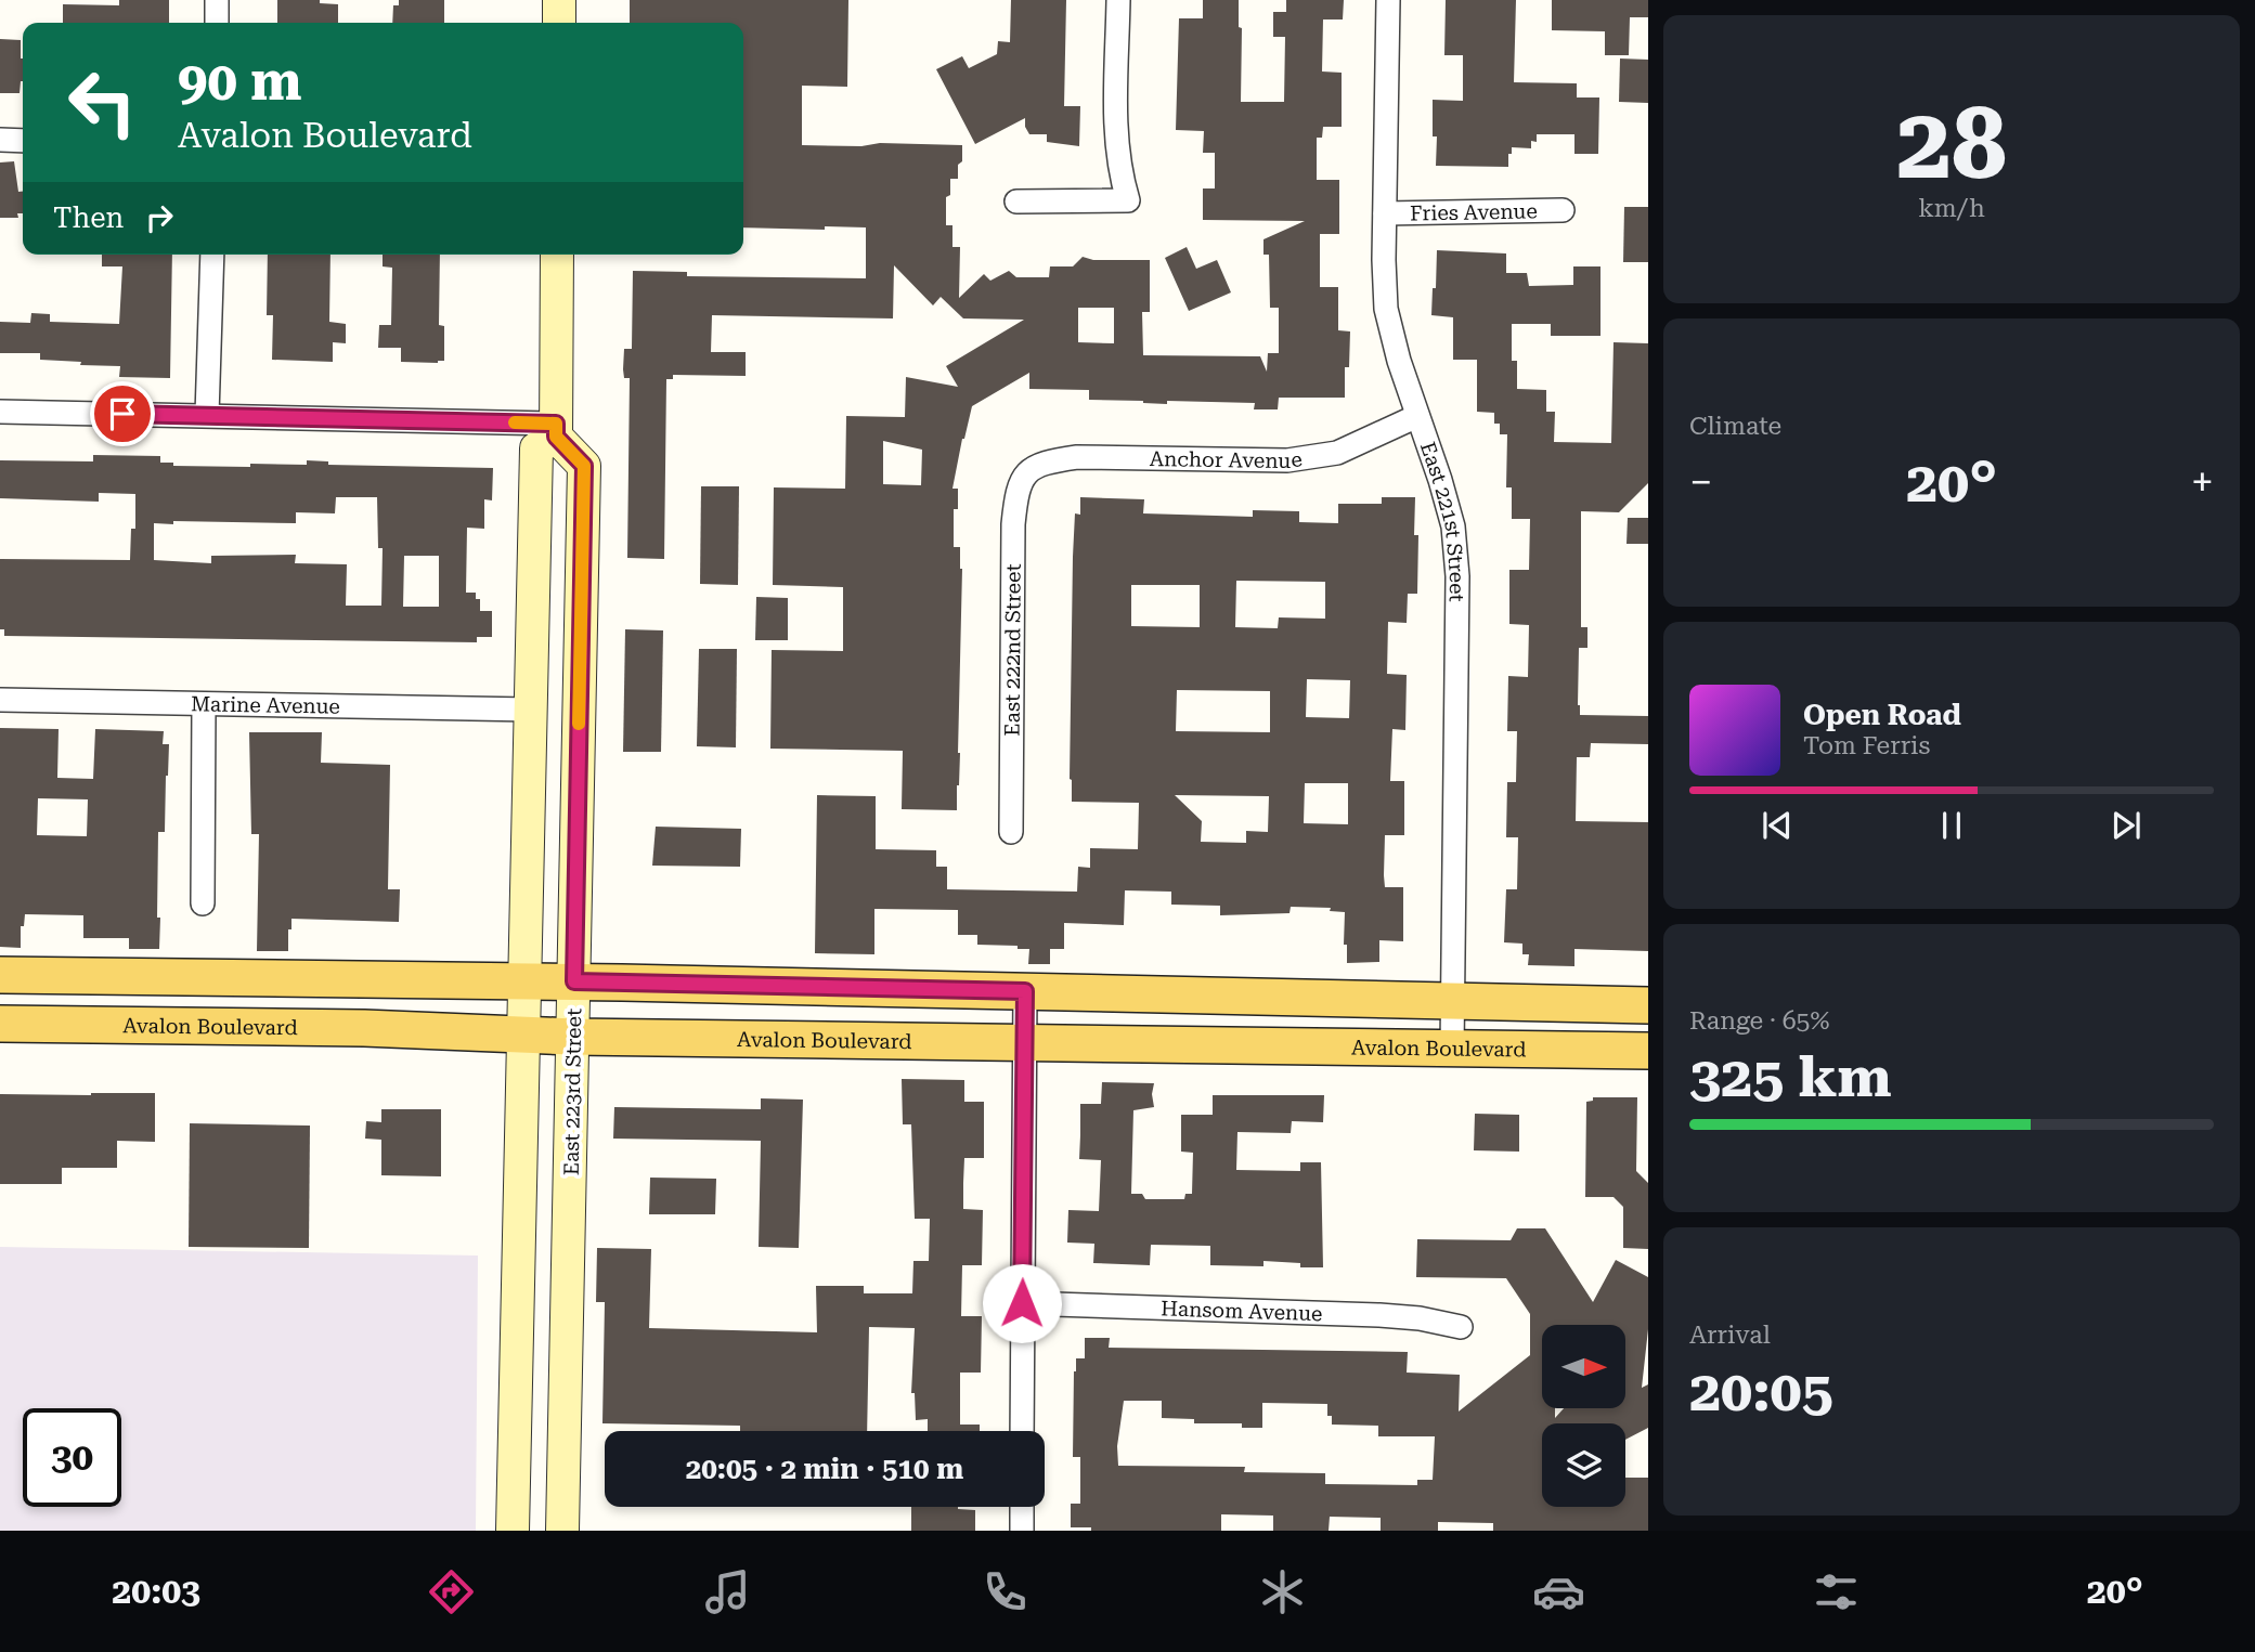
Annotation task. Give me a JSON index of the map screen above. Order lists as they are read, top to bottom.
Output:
{
  "streets": {
    "main road": ["Avalon Boulevard", "East 223rd Street"],
    "street": [
      "Fries Avenue",
      "Anchor Avenue",
      "East 221st Street",
      "East 222nd Street",
      "Marine Avenue",
      "Hansom Avenue"
    ]
  },
  "crossings": [
    ["Fries Avenue", "East 221st Street"],
    ["Anchor Avenue", "East 221st Street"],
    ["Anchor Avenue", "East 222nd Street"],
    ["East 221st Street", "Avalon Boulevard"],
    ["Avalon Boulevard", "East 223rd Street"]
  ],
  "north": "right",
  "page": {
    "tile": [
      ["28", "km/h"],
      "Climate",
      ["Range · 65%", "325 km"],
      ["Arrival", "20:05"]
    ],
    "turn": ["90 m", "Avalon Boulevard"],
    "then": "Then",
    "heat": ["−", "20°", "+"],
    "song": ["Open Road", "Tom Ferris"],
    "limit": "30",
    "trip": "20:05 · 2 min · 510 m",
    "tabs": ["20:03", "20°"]
  }
}
